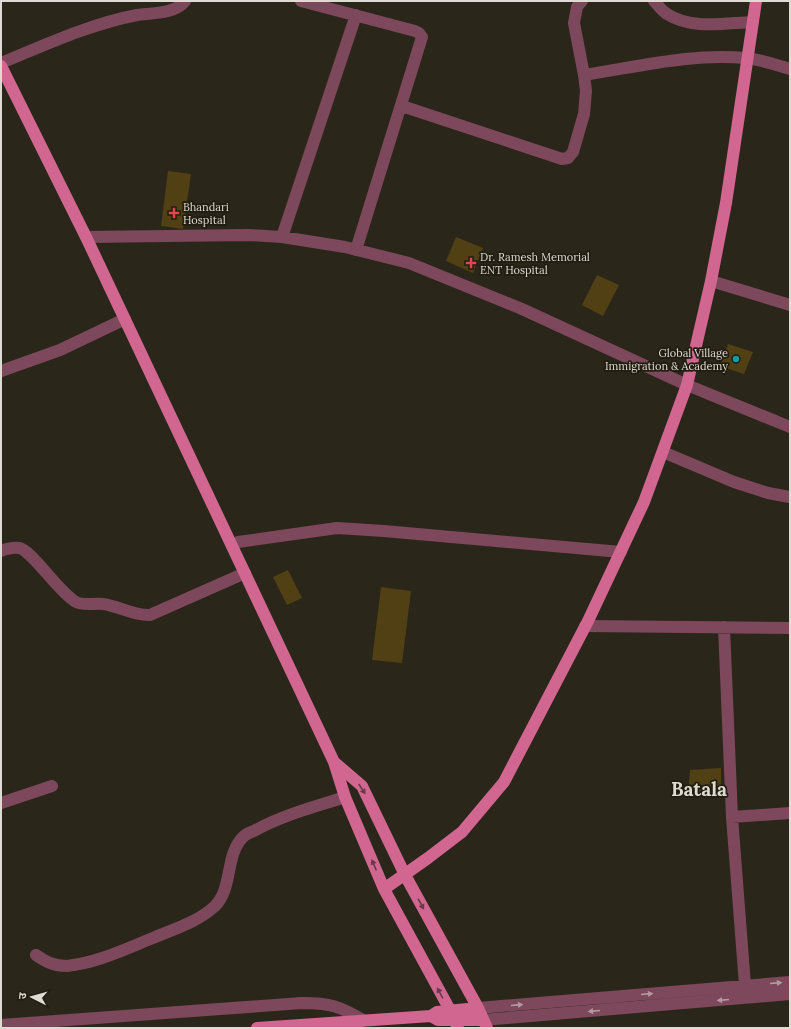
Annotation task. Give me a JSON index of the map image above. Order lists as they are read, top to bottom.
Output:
{
  "districts": ["Batala"],
  "places": {
    "health": ["Bhandari Hospital", "Dr. Ramesh Memorial ENT Hospital"],
    "other": ["Global Village Immigration & Academy"]
  },
  "north": "left"
}
